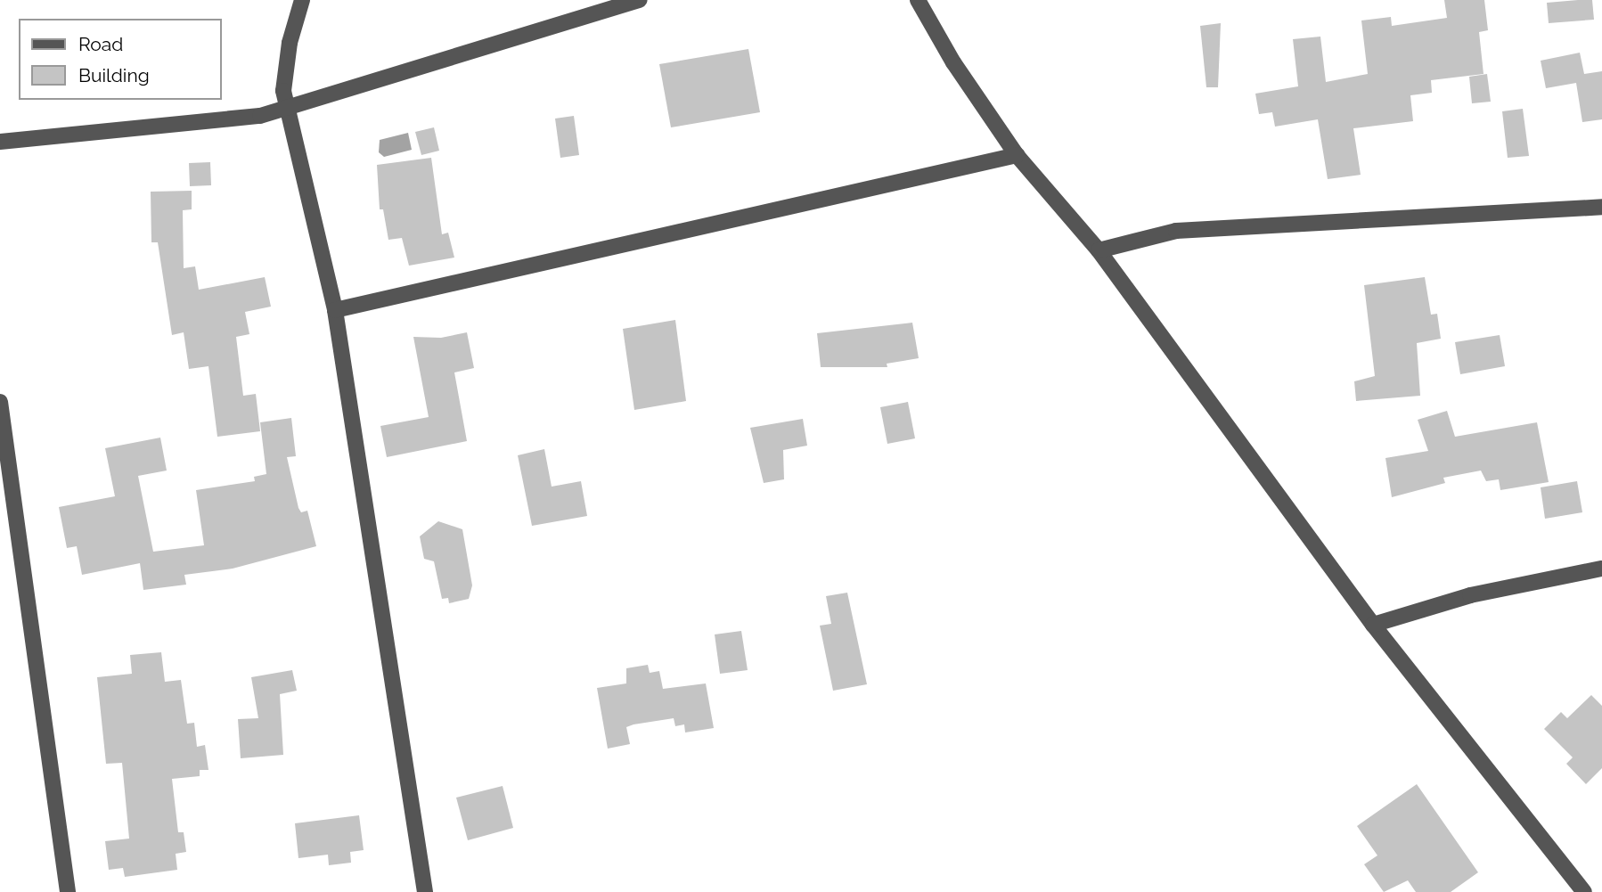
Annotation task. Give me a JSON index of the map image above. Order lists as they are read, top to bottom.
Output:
{
  "legend": ["Road", "Building"]
}
